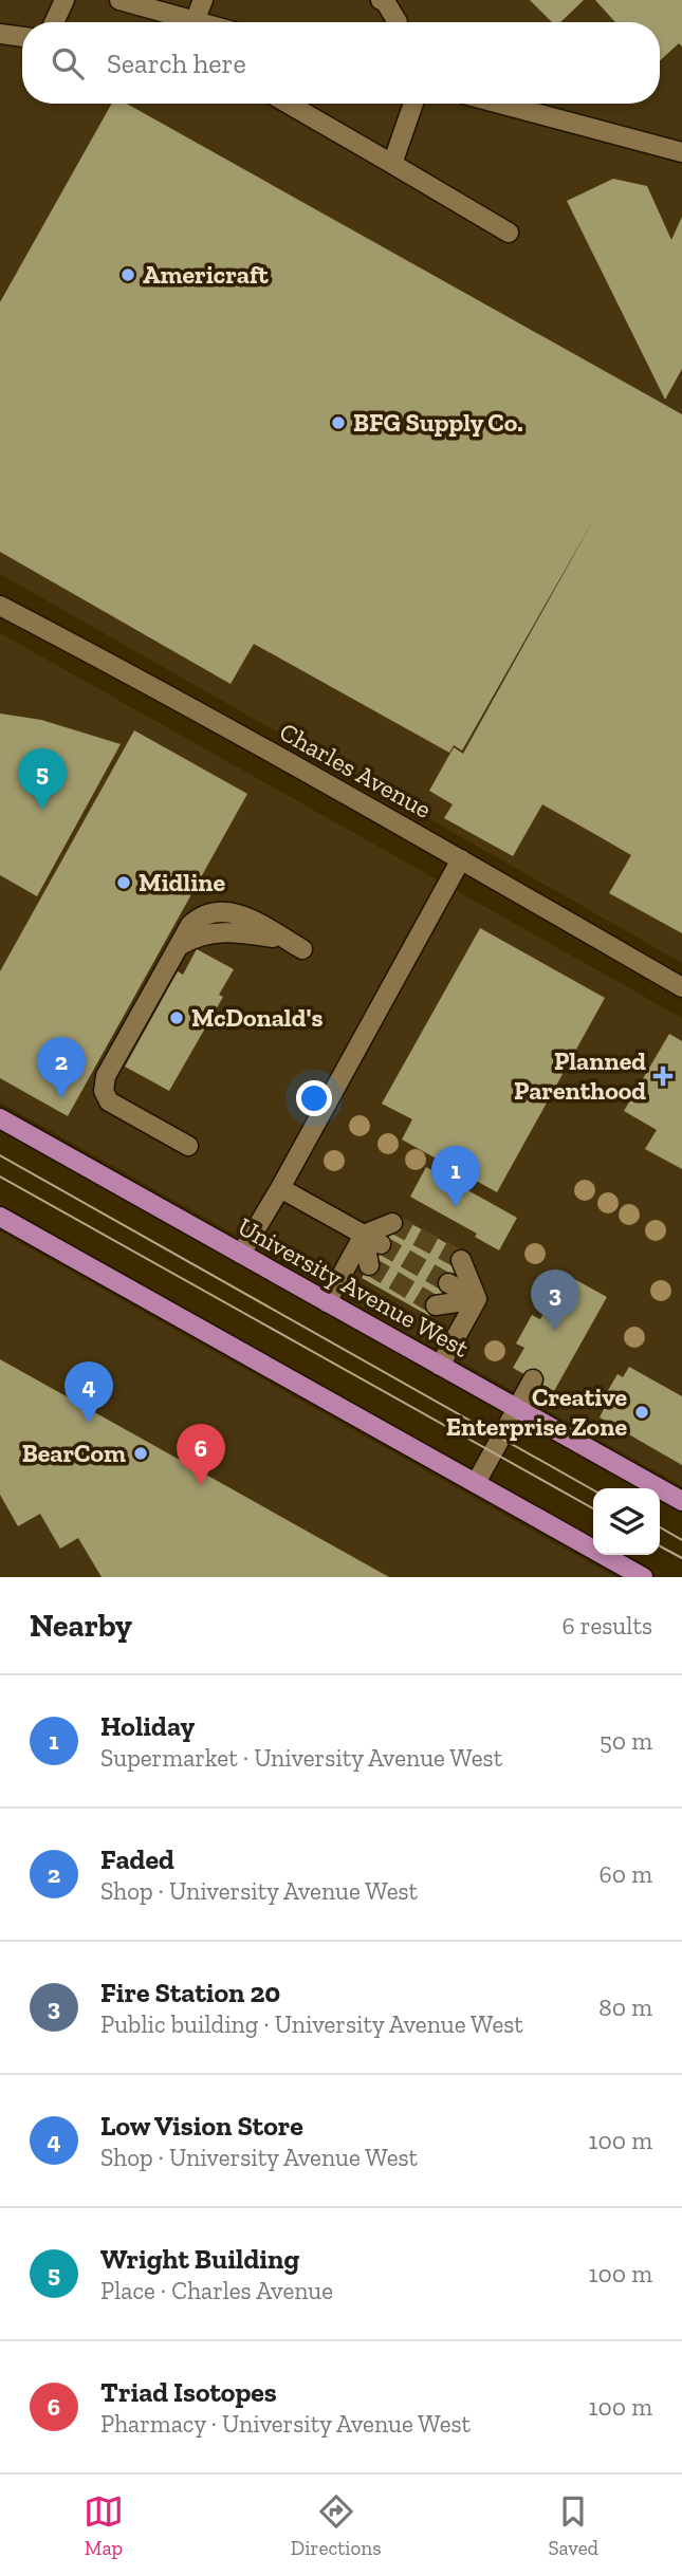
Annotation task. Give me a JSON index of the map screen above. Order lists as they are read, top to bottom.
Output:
{
  "streets": {
    "main road": ["University Avenue West"],
    "street": ["Charles Avenue"]
  },
  "places": {
    "other": [
      "Americraft",
      "BFG Supply Co.",
      "Midline",
      "McDonald's",
      "Creative Enterprise Zone",
      "BearCom"
    ],
    "health": ["Planned Parenthood"]
  },
  "page": {
    "search": "Search here",
    "pins": [
      "5",
      "2",
      "1",
      "3",
      "4",
      "6"
    ],
    "heading": ["Nearby", "6 results"],
    "list": [
      {
        "mark": "1",
        "name": "Holiday",
        "note": "Supermarket · University Avenue West",
        "value": "50 m"
      },
      {
        "mark": "2",
        "name": "Faded",
        "note": "Shop · University Avenue West",
        "value": "60 m"
      },
      {
        "mark": "3",
        "name": "Fire Station 20",
        "note": "Public building · University Avenue West",
        "value": "80 m"
      },
      {
        "mark": "4",
        "name": "Low Vision Store",
        "note": "Shop · University Avenue West",
        "value": "100 m"
      },
      {
        "mark": "5",
        "name": "Wright Building",
        "note": "Place · Charles Avenue",
        "value": "100 m"
      },
      {
        "mark": "6",
        "name": "Triad Isotopes",
        "note": "Pharmacy · University Avenue West",
        "value": "100 m"
      }
    ],
    "nav": ["Map", "Directions", "Saved"]
  }
}
